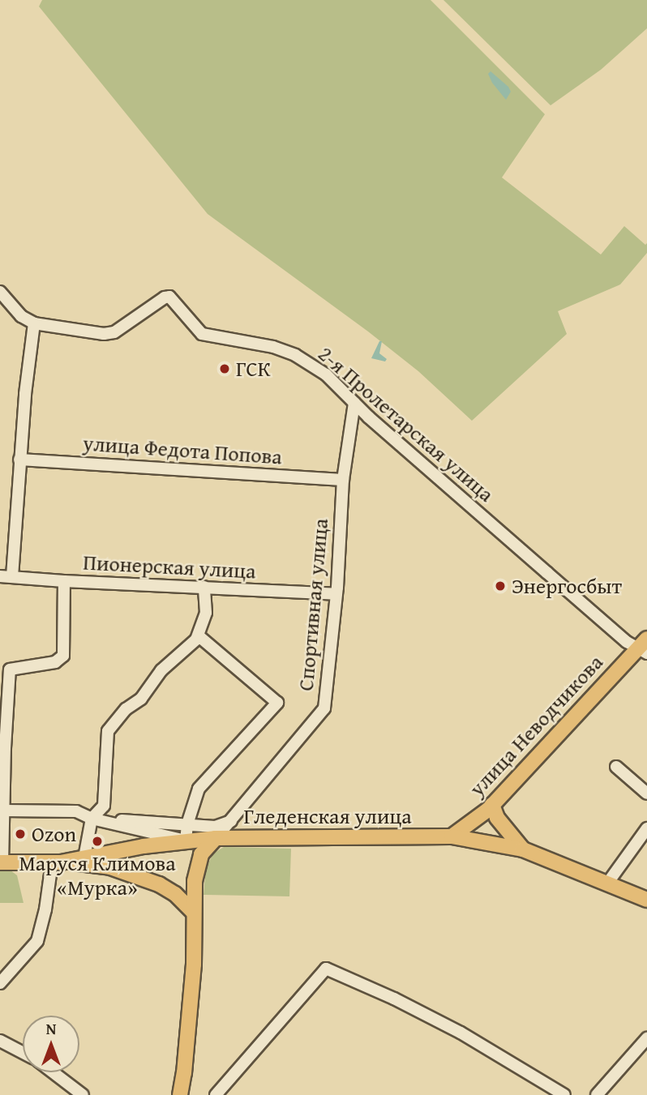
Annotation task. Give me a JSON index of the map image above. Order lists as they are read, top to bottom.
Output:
{
  "streets": {
    "main road": ["улица Неводчикова", "Гледенская улица"],
    "street": [
      "2-я Пролетарская улица",
      "улица Федота Попова",
      "Пионерская улица",
      "Спортивная улица"
    ]
  },
  "crossings": [
    ["2-я Пролетарская улица", "Спортивная улица"],
    ["2-я Пролетарская улица", "улица Неводчикова"],
    ["улица Федота Попова", "Спортивная улица"],
    ["Пионерская улица", "Спортивная улица"],
    ["Спортивная улица", "Гледенская улица"],
    ["улица Неводчикова", "Гледенская улица"]
  ],
  "places": [
    "ГСК",
    "Энергосбыт",
    "Ozon",
    "Маруся Климова «Мурка»"
  ],
  "north": "top"
}
